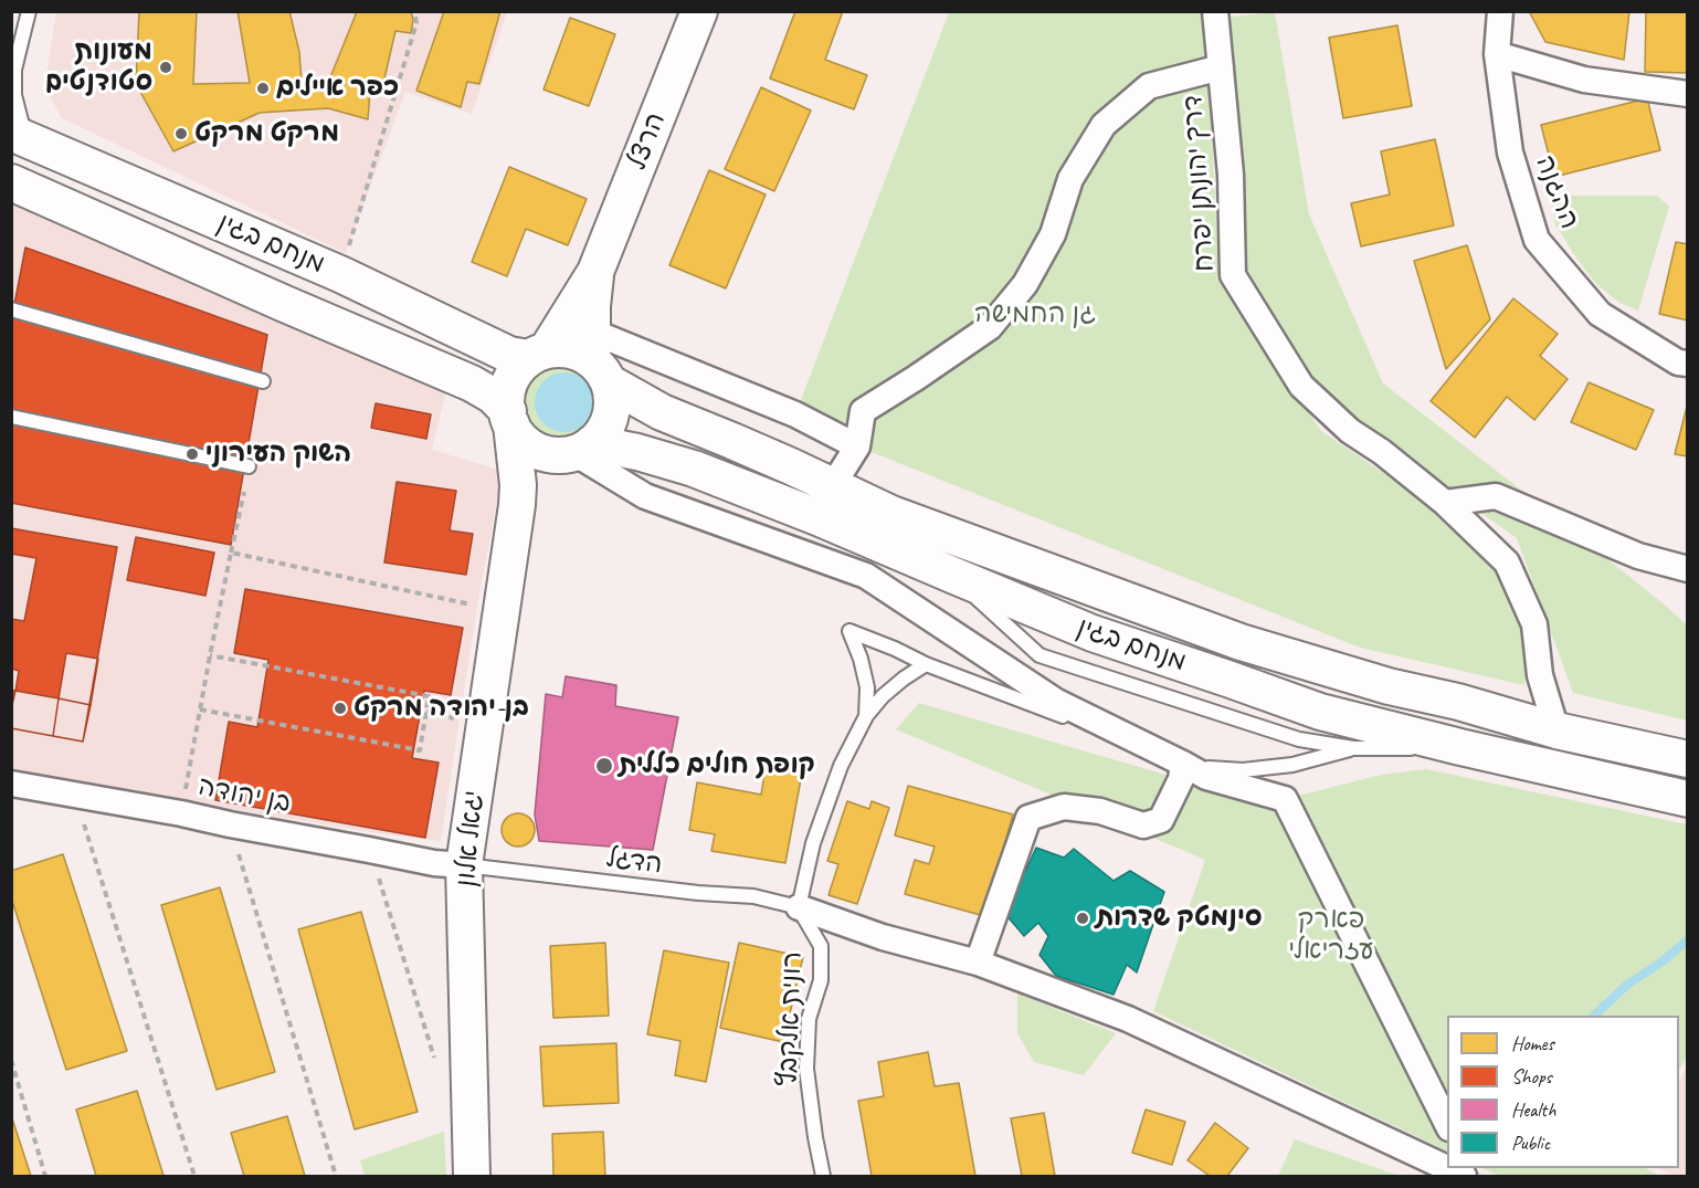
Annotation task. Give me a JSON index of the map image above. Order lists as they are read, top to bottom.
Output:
{
  "streets": {
    "main road": ["הרצל", "מנחם בגין", "יגאל אלון"],
    "street": ["דרך יהונתן יפרח", "ההגנה", "בן יהודה"],
    "lane": ["הדגל", "רונית אלקבץ"]
  },
  "crossings": [
    ["הרצל", "מנחם בגין"],
    ["הרצל", "יגאל אלון"],
    ["דרך יהונתן יפרח", "מנחם בגין"],
    ["מנחם בגין", "יגאל אלון"],
    ["בן יהודה", "יגאל אלון"],
    ["בן יהודה", "הדגל"],
    ["יגאל אלון", "הדגל"],
    ["הדגל", "רונית אלקבץ"]
  ],
  "parks": ["גן החמישה", "פארק עזריאלי"],
  "places": [
    "מעונות סטודנטים",
    "כפר איילים",
    "מרקט מרקט",
    "השוק העירוני",
    "בן-יהודה מרקט",
    "קופת חולים כללית",
    "סינמטק שדרות"
  ],
  "legend": [
    "Homes",
    "Shops",
    "Health",
    "Public"
  ]
}
